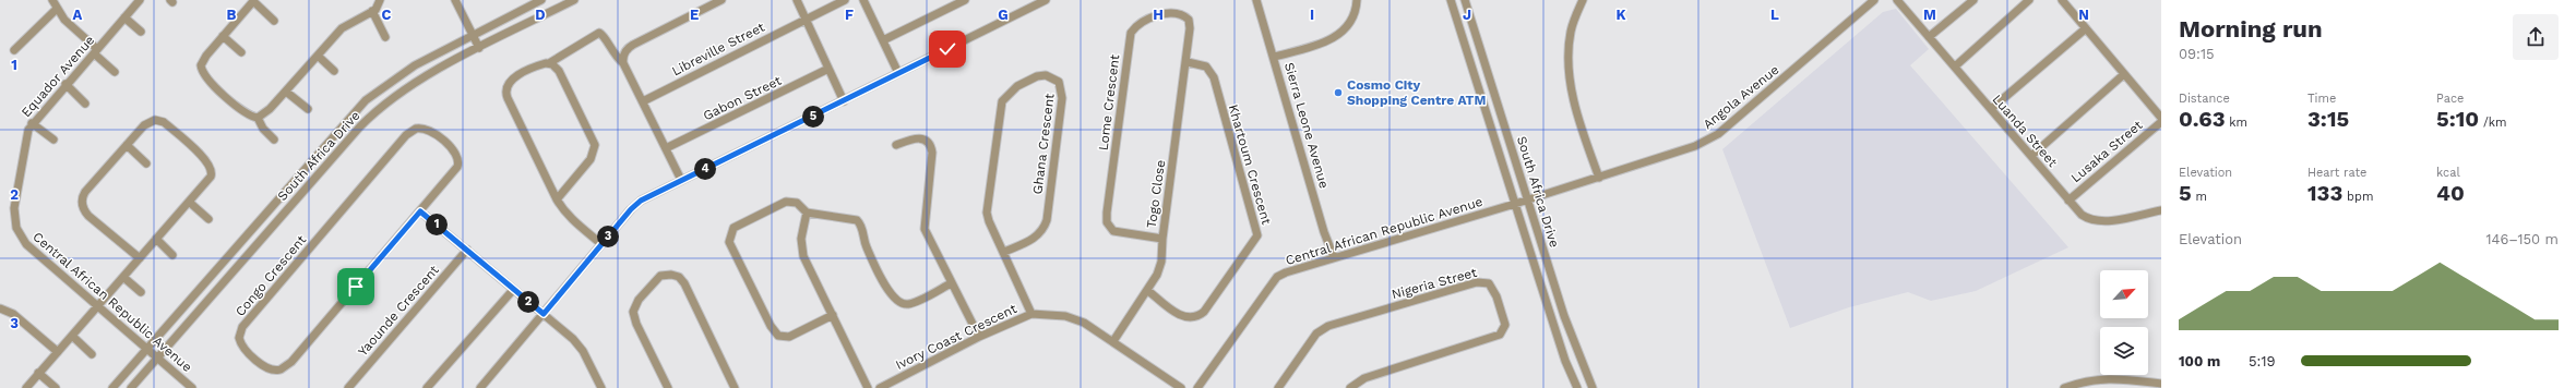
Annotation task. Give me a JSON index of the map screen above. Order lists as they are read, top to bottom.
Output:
{
  "streets": {
    "street": [
      "Libreville Street",
      "Equador Avenue",
      "Angola Avenue",
      "Gabon Street",
      "Lome Crescent",
      "Sierra Leone Avenue",
      "Luanda Street",
      "Ghana Crescent",
      "Lusaka Street",
      "South Africa Drive",
      "Khartoum Crescent",
      "Togo Close",
      "Central African Republic Avenue",
      "Congo Crescent",
      "Nigeria Street",
      "Yaounde Crescent",
      "Ivory Coast Crescent"
    ]
  },
  "crossings": [
    ["Equador Avenue", "Central African Republic Avenue"],
    ["Angola Avenue", "South Africa Drive"],
    ["Angola Avenue", "Central African Republic Avenue"],
    ["Lome Crescent", "Khartoum Crescent"],
    ["Lome Crescent", "Togo Close"],
    ["Sierra Leone Avenue", "Central African Republic Avenue"],
    ["Luanda Street", "Lusaka Street"],
    ["Ghana Crescent", "Ivory Coast Crescent"],
    ["South Africa Drive", "Central African Republic Avenue"],
    ["Khartoum Crescent", "Togo Close"],
    ["Togo Close", "Ivory Coast Crescent"]
  ],
  "places": ["Cosmo City Shopping Centre ATM"],
  "north": "top right",
  "page": {
    "heading": ["Morning run", "09:15"],
    "stats": [
      ["Distance", "0.63 km"],
      ["Time", "3:15"],
      ["Pace", "5:10 /km"],
      ["Elevation", "5 m"],
      ["Heart rate", "133 bpm"],
      ["kcal", "40"]
    ],
    "pins": [
      "5",
      "4",
      "1",
      "3",
      "2"
    ],
    "chart": ["Elevation", "146–150 m"],
    "list": [
      {
        "name": "100 m",
        "note": "5:19"
      }
    ]
  },
  "grid": {
    "columns": [
      "A",
      "B",
      "C",
      "D",
      "E",
      "F",
      "G",
      "H",
      "I",
      "J",
      "K",
      "L",
      "M",
      "N"
    ],
    "rows": ["1", "2", "3"]
  }
}
